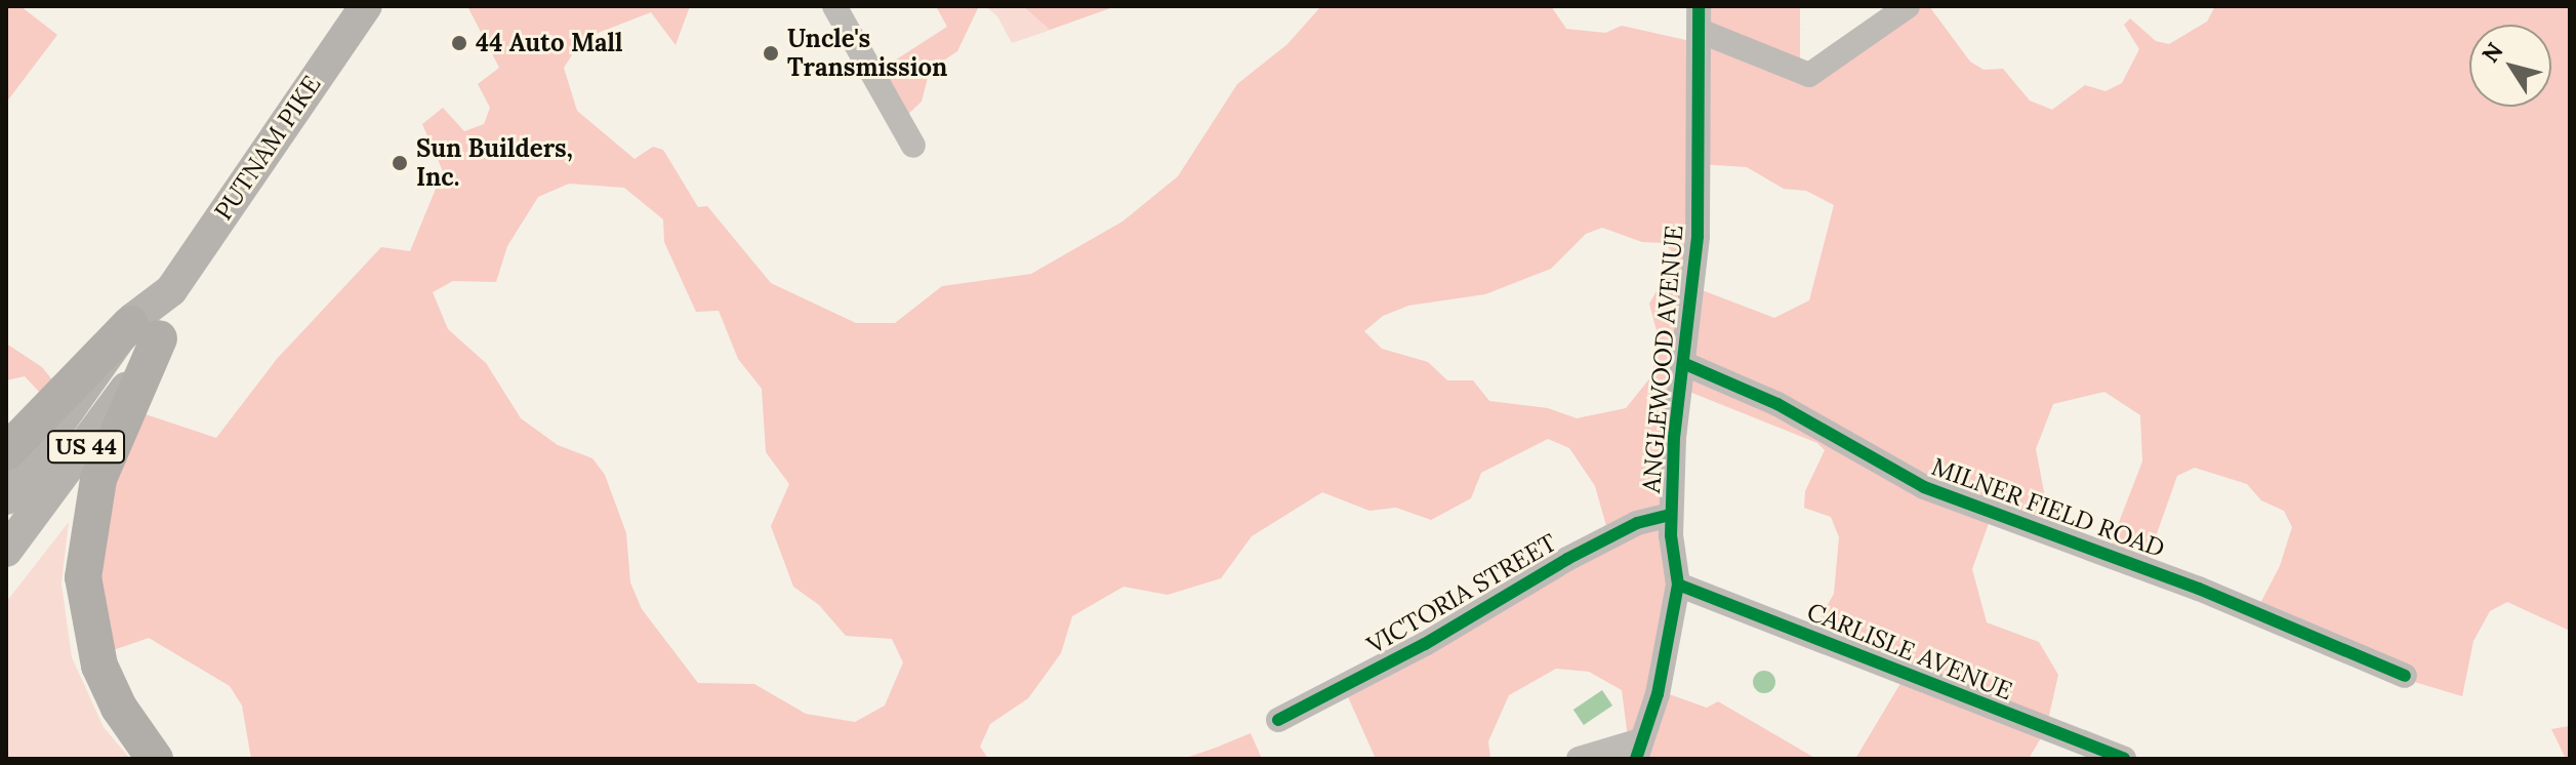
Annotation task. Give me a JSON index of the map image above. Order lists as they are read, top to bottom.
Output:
{
  "streets": {
    "main road": ["PUTNAM PIKE", "US 44"],
    "street": [
      "ANGLEWOOD AVENUE",
      "MILNER FIELD ROAD",
      "VICTORIA STREET",
      "CARLISLE AVENUE"
    ]
  },
  "crossings": [
    ["ANGLEWOOD AVENUE", "MILNER FIELD ROAD"],
    ["ANGLEWOOD AVENUE", "VICTORIA STREET"],
    ["ANGLEWOOD AVENUE", "CARLISLE AVENUE"]
  ],
  "places": ["44 Auto Mall", "Uncle's Transmission", "Sun Builders, Inc."],
  "north": "top left"
}
